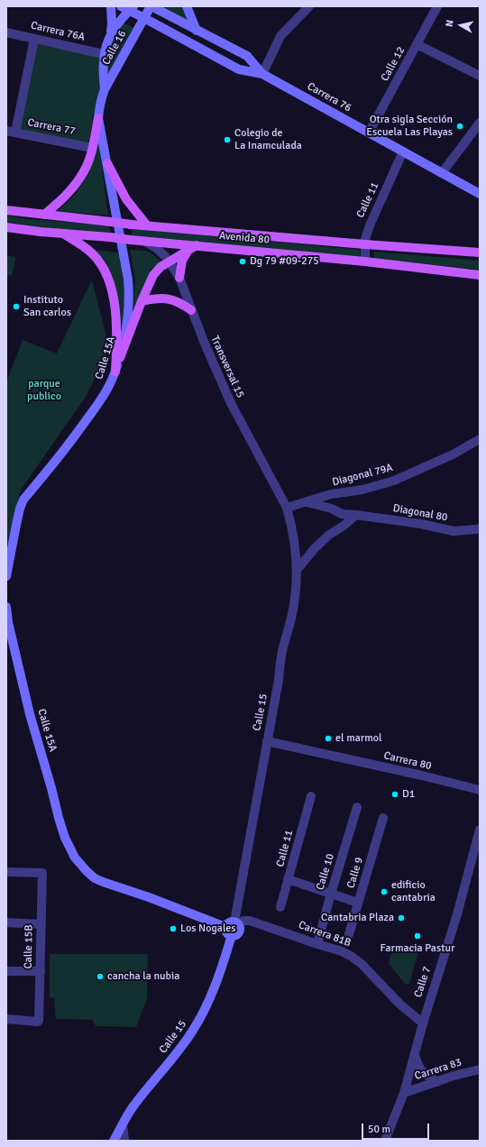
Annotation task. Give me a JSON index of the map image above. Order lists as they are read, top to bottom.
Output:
{
  "streets": {
    "main road": ["Avenida 80"],
    "street": [
      "Carrera 76A",
      "Calle 16",
      "Calle 12",
      "Carrera 76",
      "Carrera 77",
      "Calle 11",
      "Calle 15A",
      "Transversal 15",
      "Diagonal 79A",
      "Diagonal 80",
      "Calle 15",
      "Carrera 80",
      "Calle 10",
      "Calle 9",
      "Carrera 81B",
      "Calle 15B",
      "Calle 7",
      "Carrera 83"
    ]
  },
  "crossings": [
    ["Carrera 76A", "Calle 16"],
    ["Calle 16", "Carrera 76"],
    ["Calle 16", "Calle 15A"],
    ["Calle 12", "Carrera 76"],
    ["Carrera 76", "Calle 11"],
    ["Calle 11", "Avenida 80"],
    ["Avenida 80", "Transversal 15"],
    ["Calle 15A", "Calle 15"],
    ["Calle 15A", "Carrera 81B"],
    ["Transversal 15", "Diagonal 79A"],
    ["Transversal 15", "Calle 15"],
    ["Diagonal 79A", "Diagonal 80"],
    ["Diagonal 79A", "Calle 15"],
    ["Calle 15", "Carrera 80"],
    ["Calle 15", "Carrera 81B"],
    ["Calle 10", "Carrera 81B"],
    ["Carrera 81B", "Calle 7"],
    ["Calle 7", "Carrera 83"]
  ],
  "parks": ["parque publico"],
  "places": [
    "Otra sigla Sección Escuela Las Playas",
    "Colegio de La Inamculada",
    "Dg 79 #09-275",
    "Instituto San carlos",
    "el marmol",
    "D1",
    "edificio cantabria",
    "Cantabria Plaza",
    "Los Nogales",
    "Farmacia Pastur",
    "cancha la nubia"
  ],
  "scale_bar": "50 m",
  "north": "left"
}
